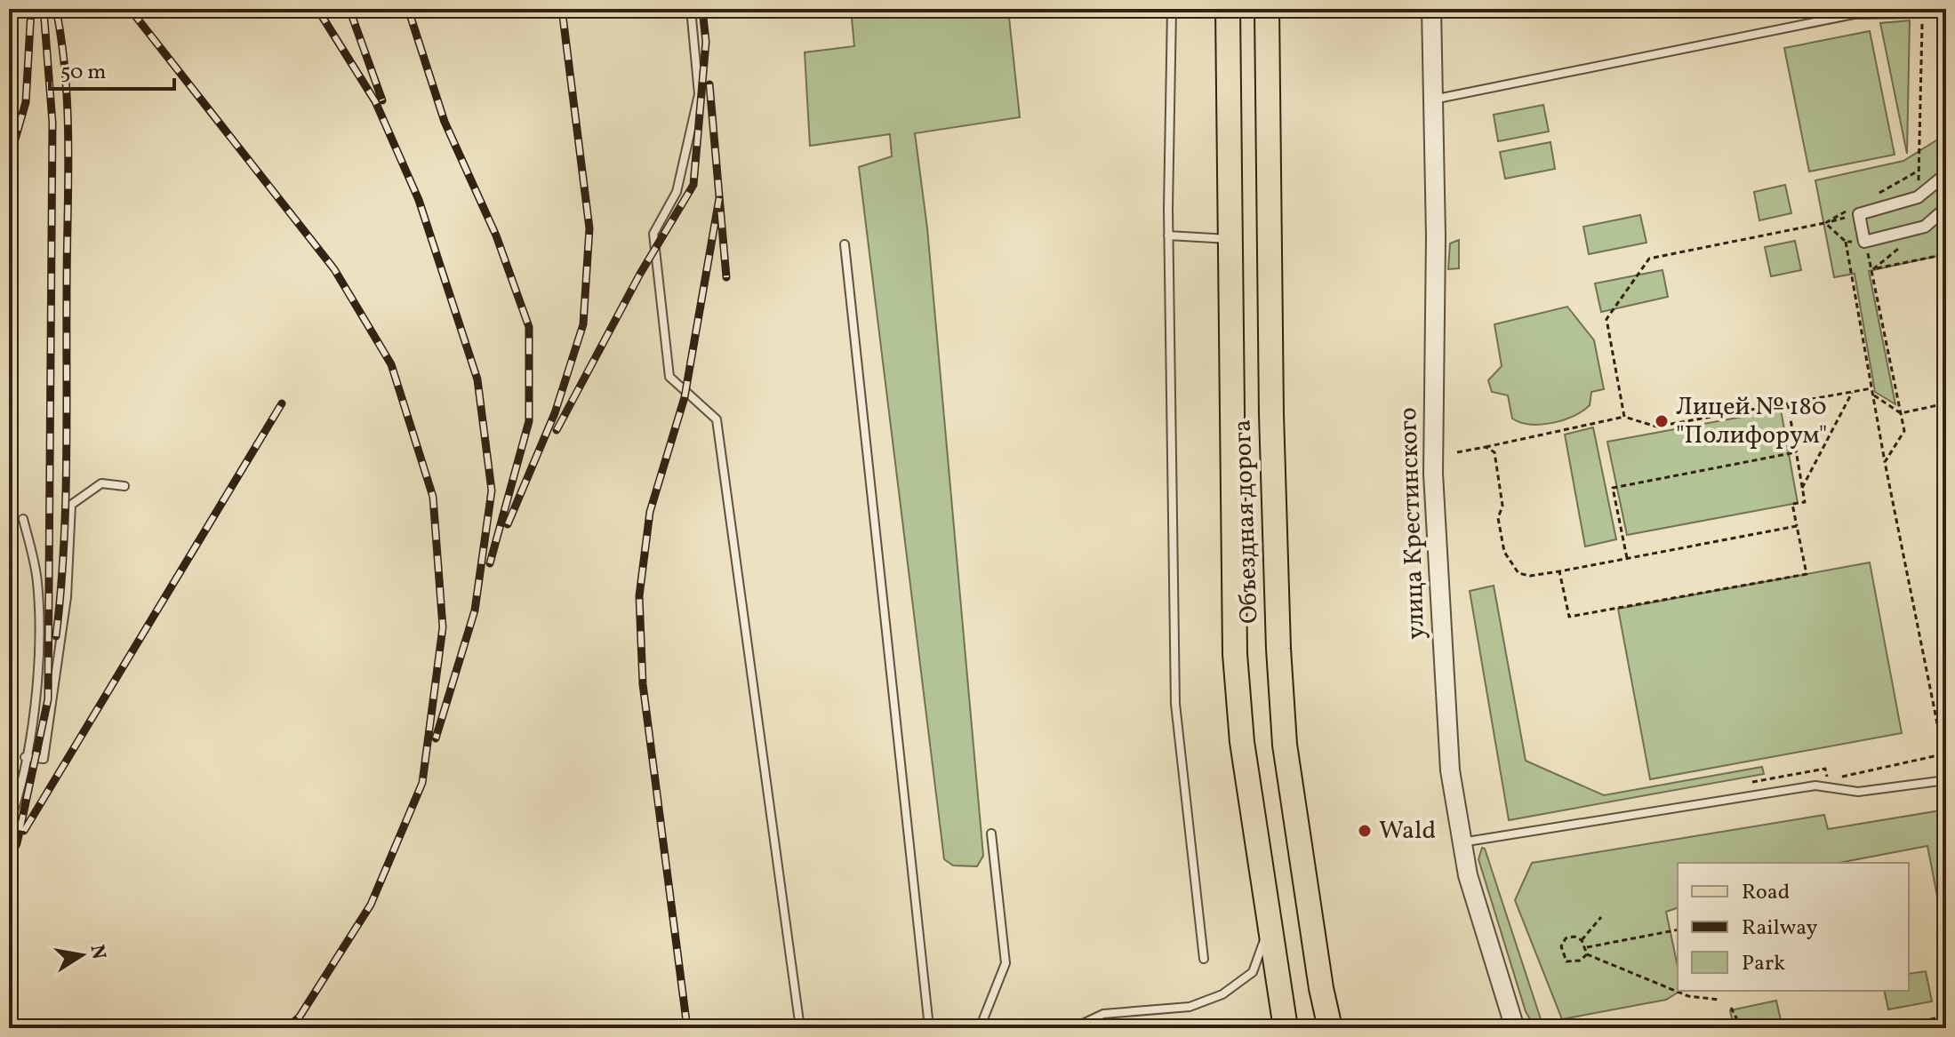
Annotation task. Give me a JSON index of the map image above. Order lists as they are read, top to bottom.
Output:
{
  "streets": {
    "main road": ["Объездная дорога"],
    "street": ["улица Крестинского"]
  },
  "places": ["Лицей № 180 \"Полифорум\"", "Wald"],
  "legend": ["Road", "Railway", "Park"],
  "scale_bar": "50 m",
  "north": "right"
}
